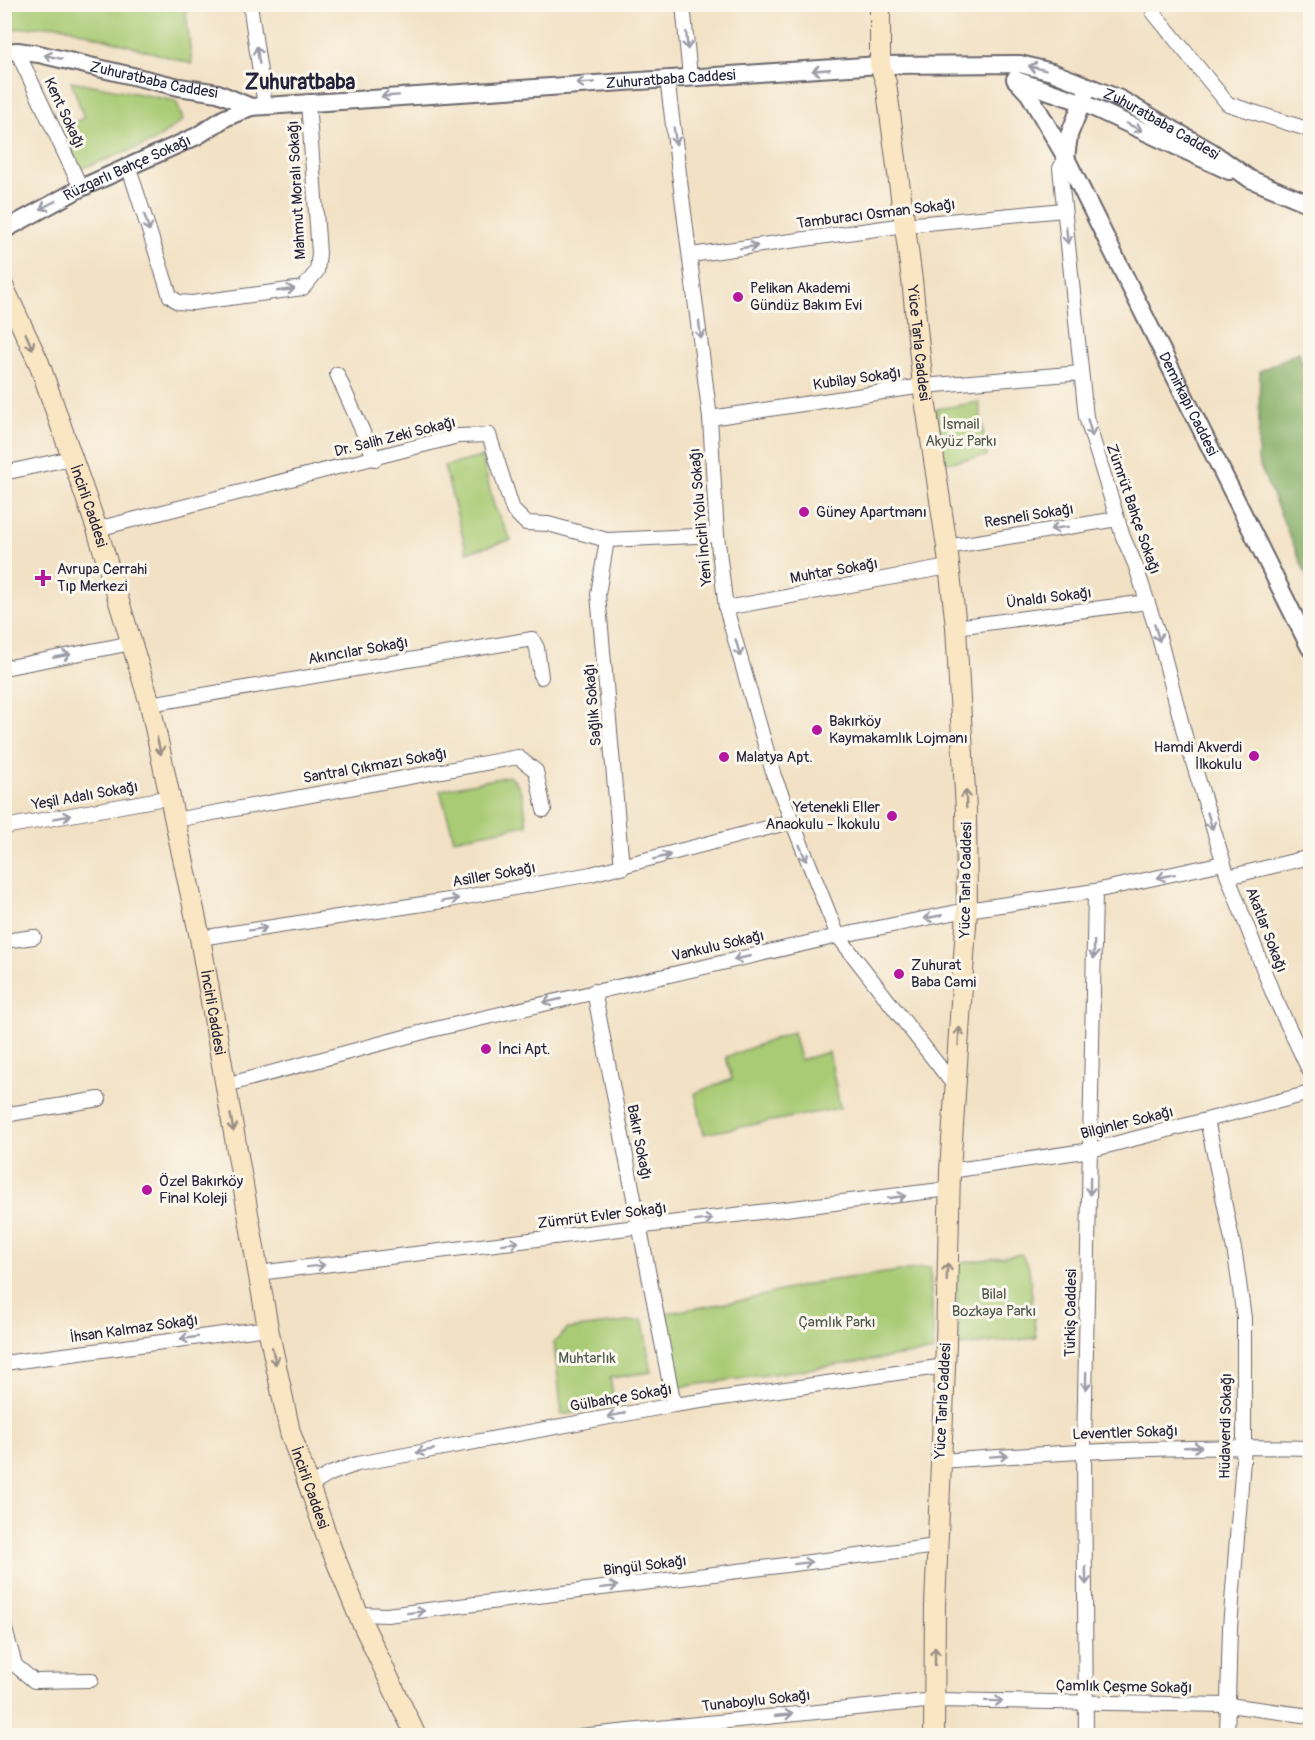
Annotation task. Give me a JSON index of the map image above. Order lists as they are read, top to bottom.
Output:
{
  "streets": {
    "main road": ["Yüce Tarla Caddesi", "İncirli Caddesi"],
    "street": [
      "Zuhuratbaba Caddesi",
      "Kent Sokağı",
      "Rüzgarlı Bahçe Sokağı",
      "Mahmut Moralı Sokağı",
      "Tamburacı Osman Sokağı",
      "Kubilay Sokağı",
      "Demirkapı Caddesi",
      "Dr. Salih Zeki Sokağı",
      "Zümrüt Bahçe Sokağı",
      "Resneli Sokağı",
      "Yeni İncirli Yolu Sokağı",
      "Muhtar Sokağı",
      "Ünaldı Sokağı",
      "Akıncılar Sokağı",
      "Sağlık Sokağı",
      "Santral Çıkmazı Sokağı",
      "Yeşil Adalı Sokağı",
      "Asiller Sokağı",
      "Akatlar Sokağı",
      "Vankulu Sokağı",
      "Bilginler Sokağı",
      "Bakır Sokağı",
      "Zümrüt Evler Sokağı",
      "Türkiş Caddesi",
      "İhsan Kalmaz Sokağı",
      "Gülbahçe Sokağı",
      "Hüdaverdi Sokağı",
      "Leventler Sokağı",
      "Bingül Sokağı",
      "Çamlık Çeşme Sokağı",
      "Tunaboylu Sokağı"
    ]
  },
  "crossings": [
    ["Zuhuratbaba Caddesi", "Kent Sokağı"],
    ["Zuhuratbaba Caddesi", "Rüzgarlı Bahçe Sokağı"],
    ["Zuhuratbaba Caddesi", "Mahmut Moralı Sokağı"],
    ["Zuhuratbaba Caddesi", "Yüce Tarla Caddesi"],
    ["Zuhuratbaba Caddesi", "Yeni İncirli Yolu Sokağı"],
    ["Kent Sokağı", "Rüzgarlı Bahçe Sokağı"],
    ["Rüzgarlı Bahçe Sokağı", "Mahmut Moralı Sokağı"],
    ["Tamburacı Osman Sokağı", "Yüce Tarla Caddesi"],
    ["Tamburacı Osman Sokağı", "Zümrüt Bahçe Sokağı"],
    ["Tamburacı Osman Sokağı", "Yeni İncirli Yolu Sokağı"],
    ["Yüce Tarla Caddesi", "Kubilay Sokağı"],
    ["Yüce Tarla Caddesi", "Resneli Sokağı"],
    ["Yüce Tarla Caddesi", "Yeni İncirli Yolu Sokağı"],
    ["Yüce Tarla Caddesi", "Muhtar Sokağı"],
    ["Yüce Tarla Caddesi", "Ünaldı Sokağı"],
    ["Yüce Tarla Caddesi", "Vankulu Sokağı"],
    ["Yüce Tarla Caddesi", "Bilginler Sokağı"],
    ["Yüce Tarla Caddesi", "Zümrüt Evler Sokağı"],
    ["Yüce Tarla Caddesi", "Gülbahçe Sokağı"],
    ["Yüce Tarla Caddesi", "Leventler Sokağı"],
    ["Yüce Tarla Caddesi", "Bingül Sokağı"],
    ["Yüce Tarla Caddesi", "Çamlık Çeşme Sokağı"],
    ["Yüce Tarla Caddesi", "Tunaboylu Sokağı"],
    ["Kubilay Sokağı", "Zümrüt Bahçe Sokağı"],
    ["Kubilay Sokağı", "Yeni İncirli Yolu Sokağı"],
    ["Demirkapı Caddesi", "Zümrüt Bahçe Sokağı"],
    ["Dr. Salih Zeki Sokağı", "İncirli Caddesi"],
    ["Dr. Salih Zeki Sokağı", "Yeni İncirli Yolu Sokağı"],
    ["Dr. Salih Zeki Sokağı", "Sağlık Sokağı"],
    ["İncirli Caddesi", "Akıncılar Sokağı"],
    ["İncirli Caddesi", "Santral Çıkmazı Sokağı"],
    ["İncirli Caddesi", "Yeşil Adalı Sokağı"],
    ["İncirli Caddesi", "Asiller Sokağı"],
    ["İncirli Caddesi", "Vankulu Sokağı"],
    ["İncirli Caddesi", "Zümrüt Evler Sokağı"],
    ["İncirli Caddesi", "İhsan Kalmaz Sokağı"],
    ["İncirli Caddesi", "Gülbahçe Sokağı"],
    ["İncirli Caddesi", "Bingül Sokağı"],
    ["Zümrüt Bahçe Sokağı", "Resneli Sokağı"],
    ["Zümrüt Bahçe Sokağı", "Ünaldı Sokağı"],
    ["Zümrüt Bahçe Sokağı", "Akatlar Sokağı"],
    ["Zümrüt Bahçe Sokağı", "Vankulu Sokağı"],
    ["Yeni İncirli Yolu Sokağı", "Muhtar Sokağı"],
    ["Yeni İncirli Yolu Sokağı", "Asiller Sokağı"],
    ["Yeni İncirli Yolu Sokağı", "Vankulu Sokağı"],
    ["Sağlık Sokağı", "Asiller Sokağı"],
    ["Akatlar Sokağı", "Vankulu Sokağı"],
    ["Vankulu Sokağı", "Bakır Sokağı"],
    ["Vankulu Sokağı", "Türkiş Caddesi"],
    ["Bilginler Sokağı", "Zümrüt Evler Sokağı"],
    ["Bilginler Sokağı", "Türkiş Caddesi"],
    ["Bilginler Sokağı", "Hüdaverdi Sokağı"],
    ["Bakır Sokağı", "Zümrüt Evler Sokağı"],
    ["Bakır Sokağı", "Gülbahçe Sokağı"],
    ["Türkiş Caddesi", "Leventler Sokağı"],
    ["Türkiş Caddesi", "Çamlık Çeşme Sokağı"],
    ["Hüdaverdi Sokağı", "Leventler Sokağı"],
    ["Hüdaverdi Sokağı", "Çamlık Çeşme Sokağı"],
    ["Çamlık Çeşme Sokağı", "Tunaboylu Sokağı"]
  ],
  "one_way": [
    "Zuhuratbaba Caddesi",
    "Tamburacı Osman Sokağı",
    "Yüce Tarla Caddesi",
    "İncirli Caddesi",
    "Zümrüt Bahçe Sokağı",
    "Resneli Sokağı",
    "Yeni İncirli Yolu Sokağı",
    "Yeşil Adalı Sokağı",
    "Asiller Sokağı",
    "Vankulu Sokağı",
    "Zümrüt Evler Sokağı",
    "Türkiş Caddesi",
    "İhsan Kalmaz Sokağı",
    "Gülbahçe Sokağı",
    "Leventler Sokağı",
    "Bingül Sokağı",
    "Çamlık Çeşme Sokağı",
    "Tunaboylu Sokağı"
  ],
  "districts": ["Zuhuratbaba"],
  "parks": [
    "İsmail Akyüz Parkı",
    "Bilal Bozkaya Parkı",
    "Çamlık Parkı",
    "Muhtarlık"
  ],
  "places": {
    "other": [
      "Pelikan Akademi Gündüz Bakım Evi",
      "Güney Apartmanı",
      "Bakırköy Kaymakamlık Lojmanı",
      "Hamdi Akverdi İlkokulu",
      "Malatya Apt.",
      "Yetenekli Eller Anaokulu - İkokulu",
      "Zuhurat Baba Cami",
      "İnci Apt.",
      "Özel Bakırköy Final Koleji"
    ],
    "health": ["Avrupa Cerrahi Tıp Merkezi"]
  }
}
